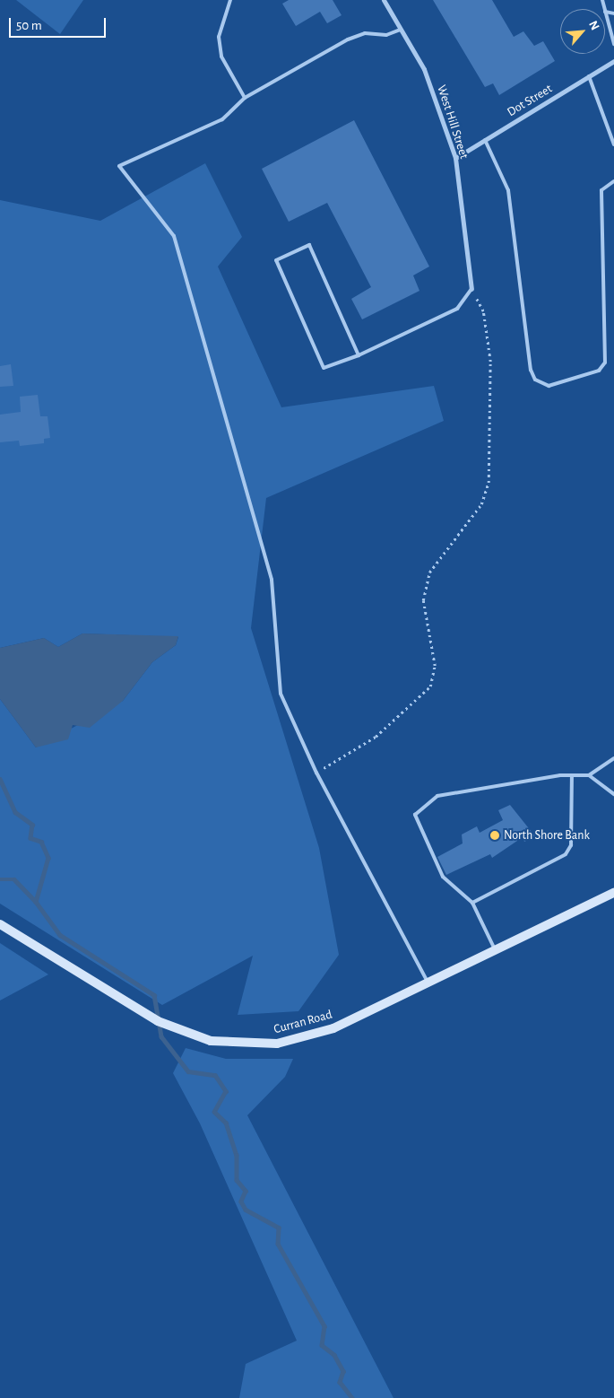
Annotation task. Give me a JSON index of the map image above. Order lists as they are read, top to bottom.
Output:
{
  "streets": {
    "street": ["Dot Street", "West Hill Street", "Curran Road"]
  },
  "crossings": [
    ["Dot Street", "West Hill Street"]
  ],
  "places": ["North Shore Bank"],
  "scale_bar": "50 m",
  "north": "top right"
}
